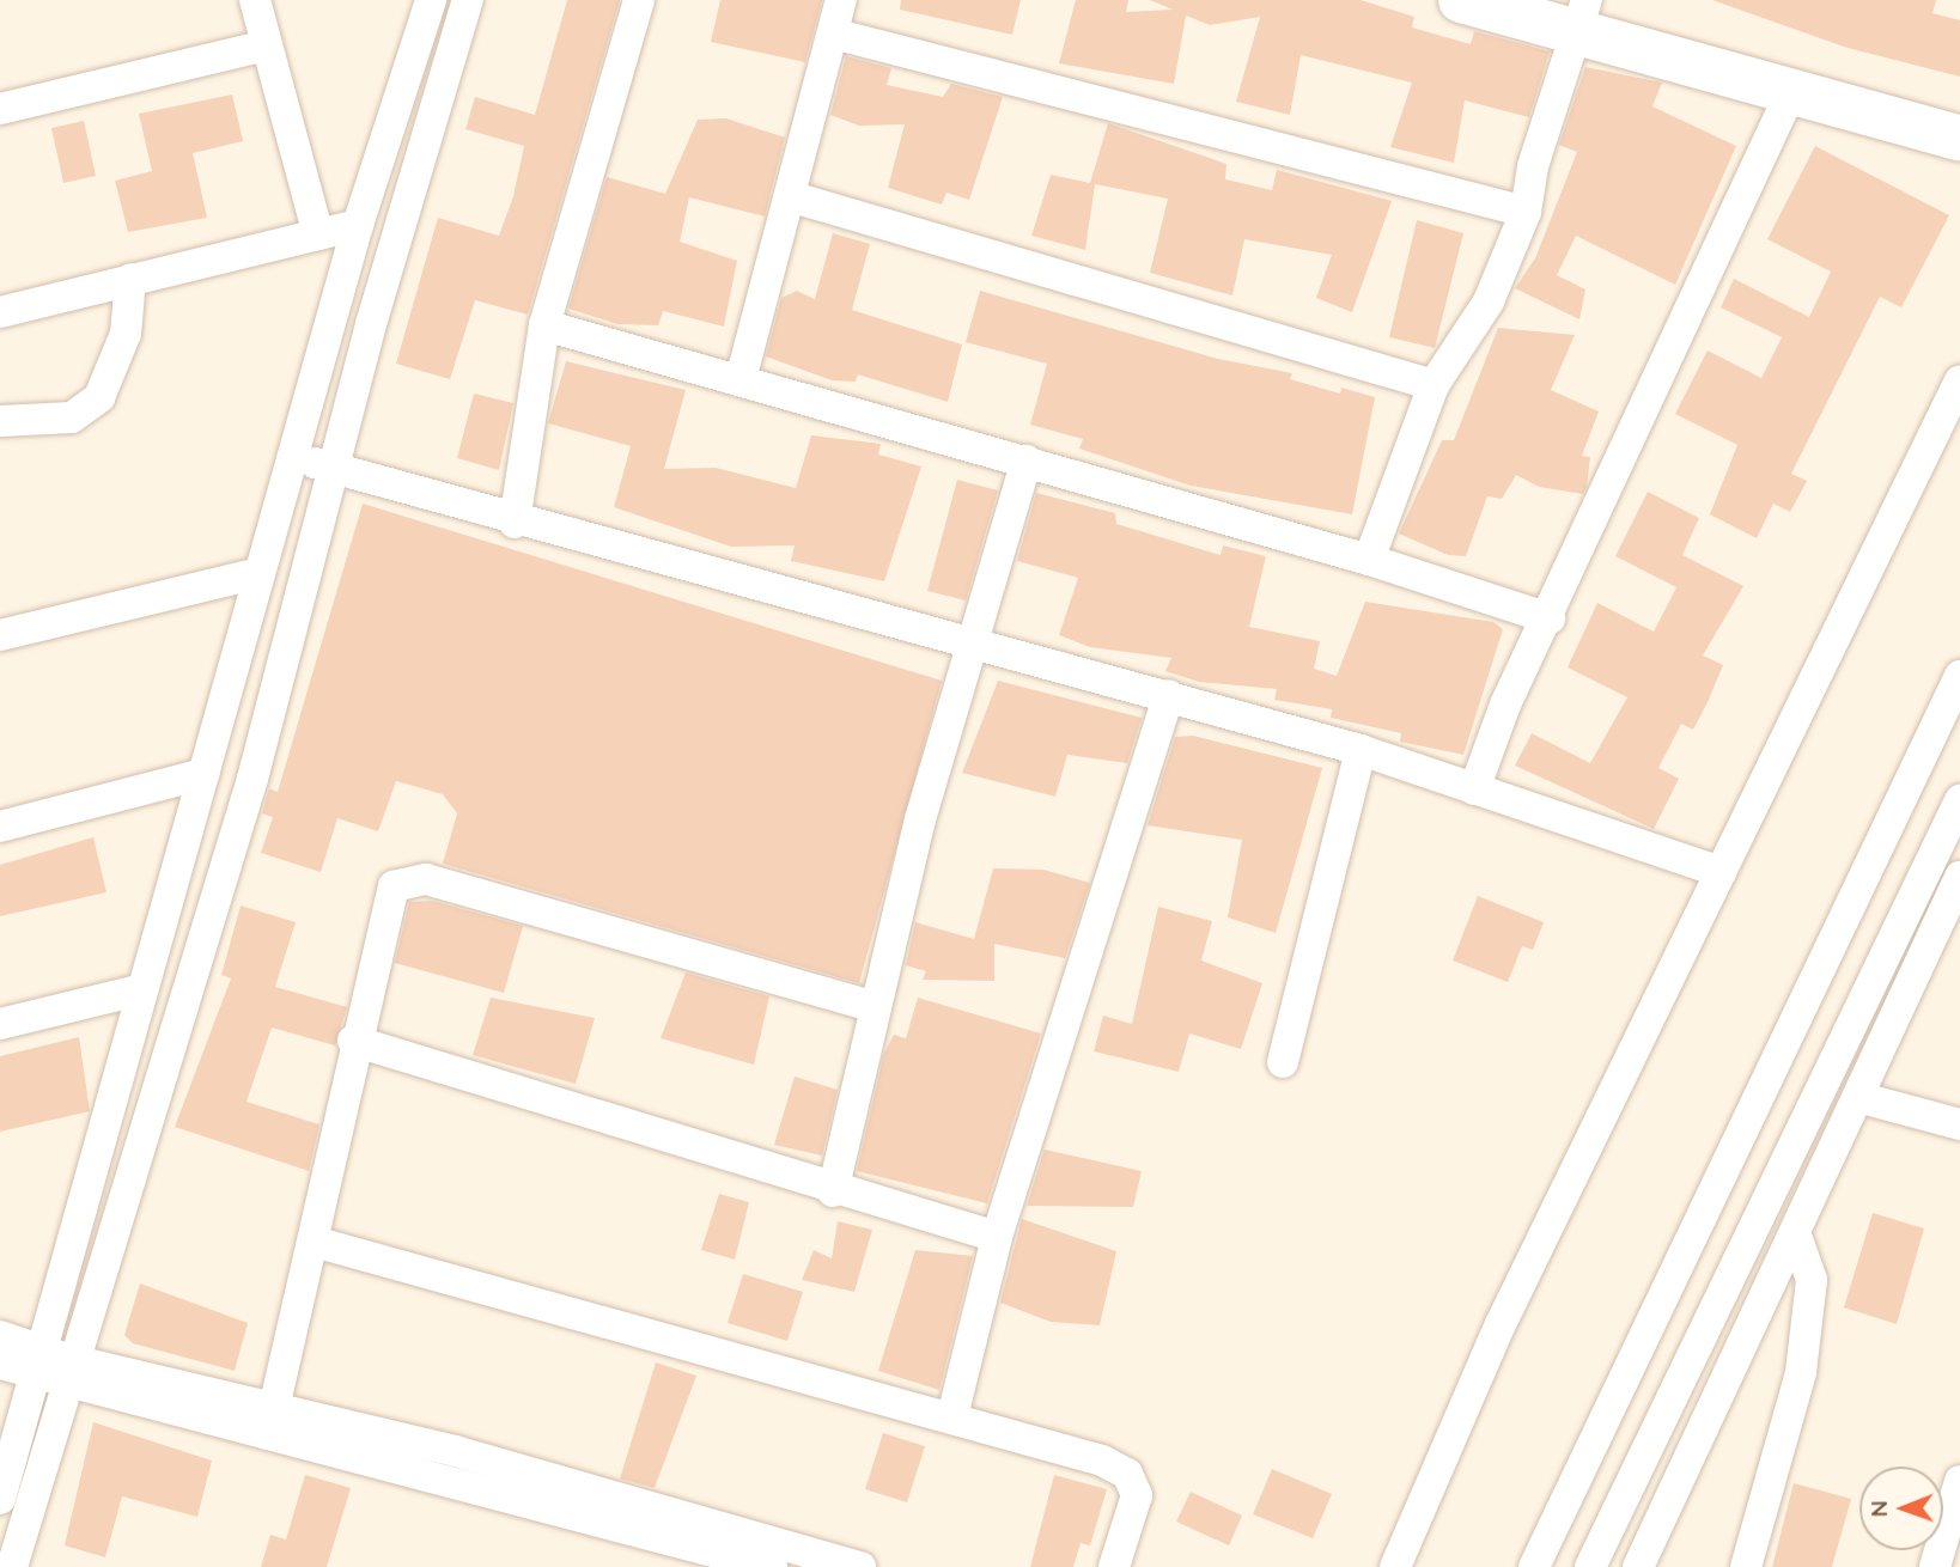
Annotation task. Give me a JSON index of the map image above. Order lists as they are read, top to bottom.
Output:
{
  "north": "left"
}
